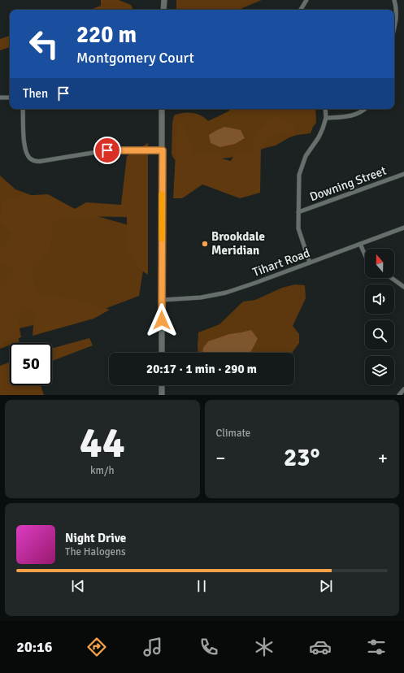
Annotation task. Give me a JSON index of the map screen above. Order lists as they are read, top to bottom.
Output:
{
  "streets": {
    "street": ["Downing Street", "Tihart Road"]
  },
  "places": ["Brookdale Meridian"],
  "north": "top",
  "page": {
    "turn": ["220 m", "Montgomery Court"],
    "then": "Then",
    "limit": "50",
    "trip": "20:17 · 1 min · 290 m",
    "tile": [
      ["44", "km/h"],
      "Climate"
    ],
    "heat": ["−", "23°", "+"],
    "song": ["Night Drive", "The Halogens"],
    "tabs": "20:16"
  }
}
